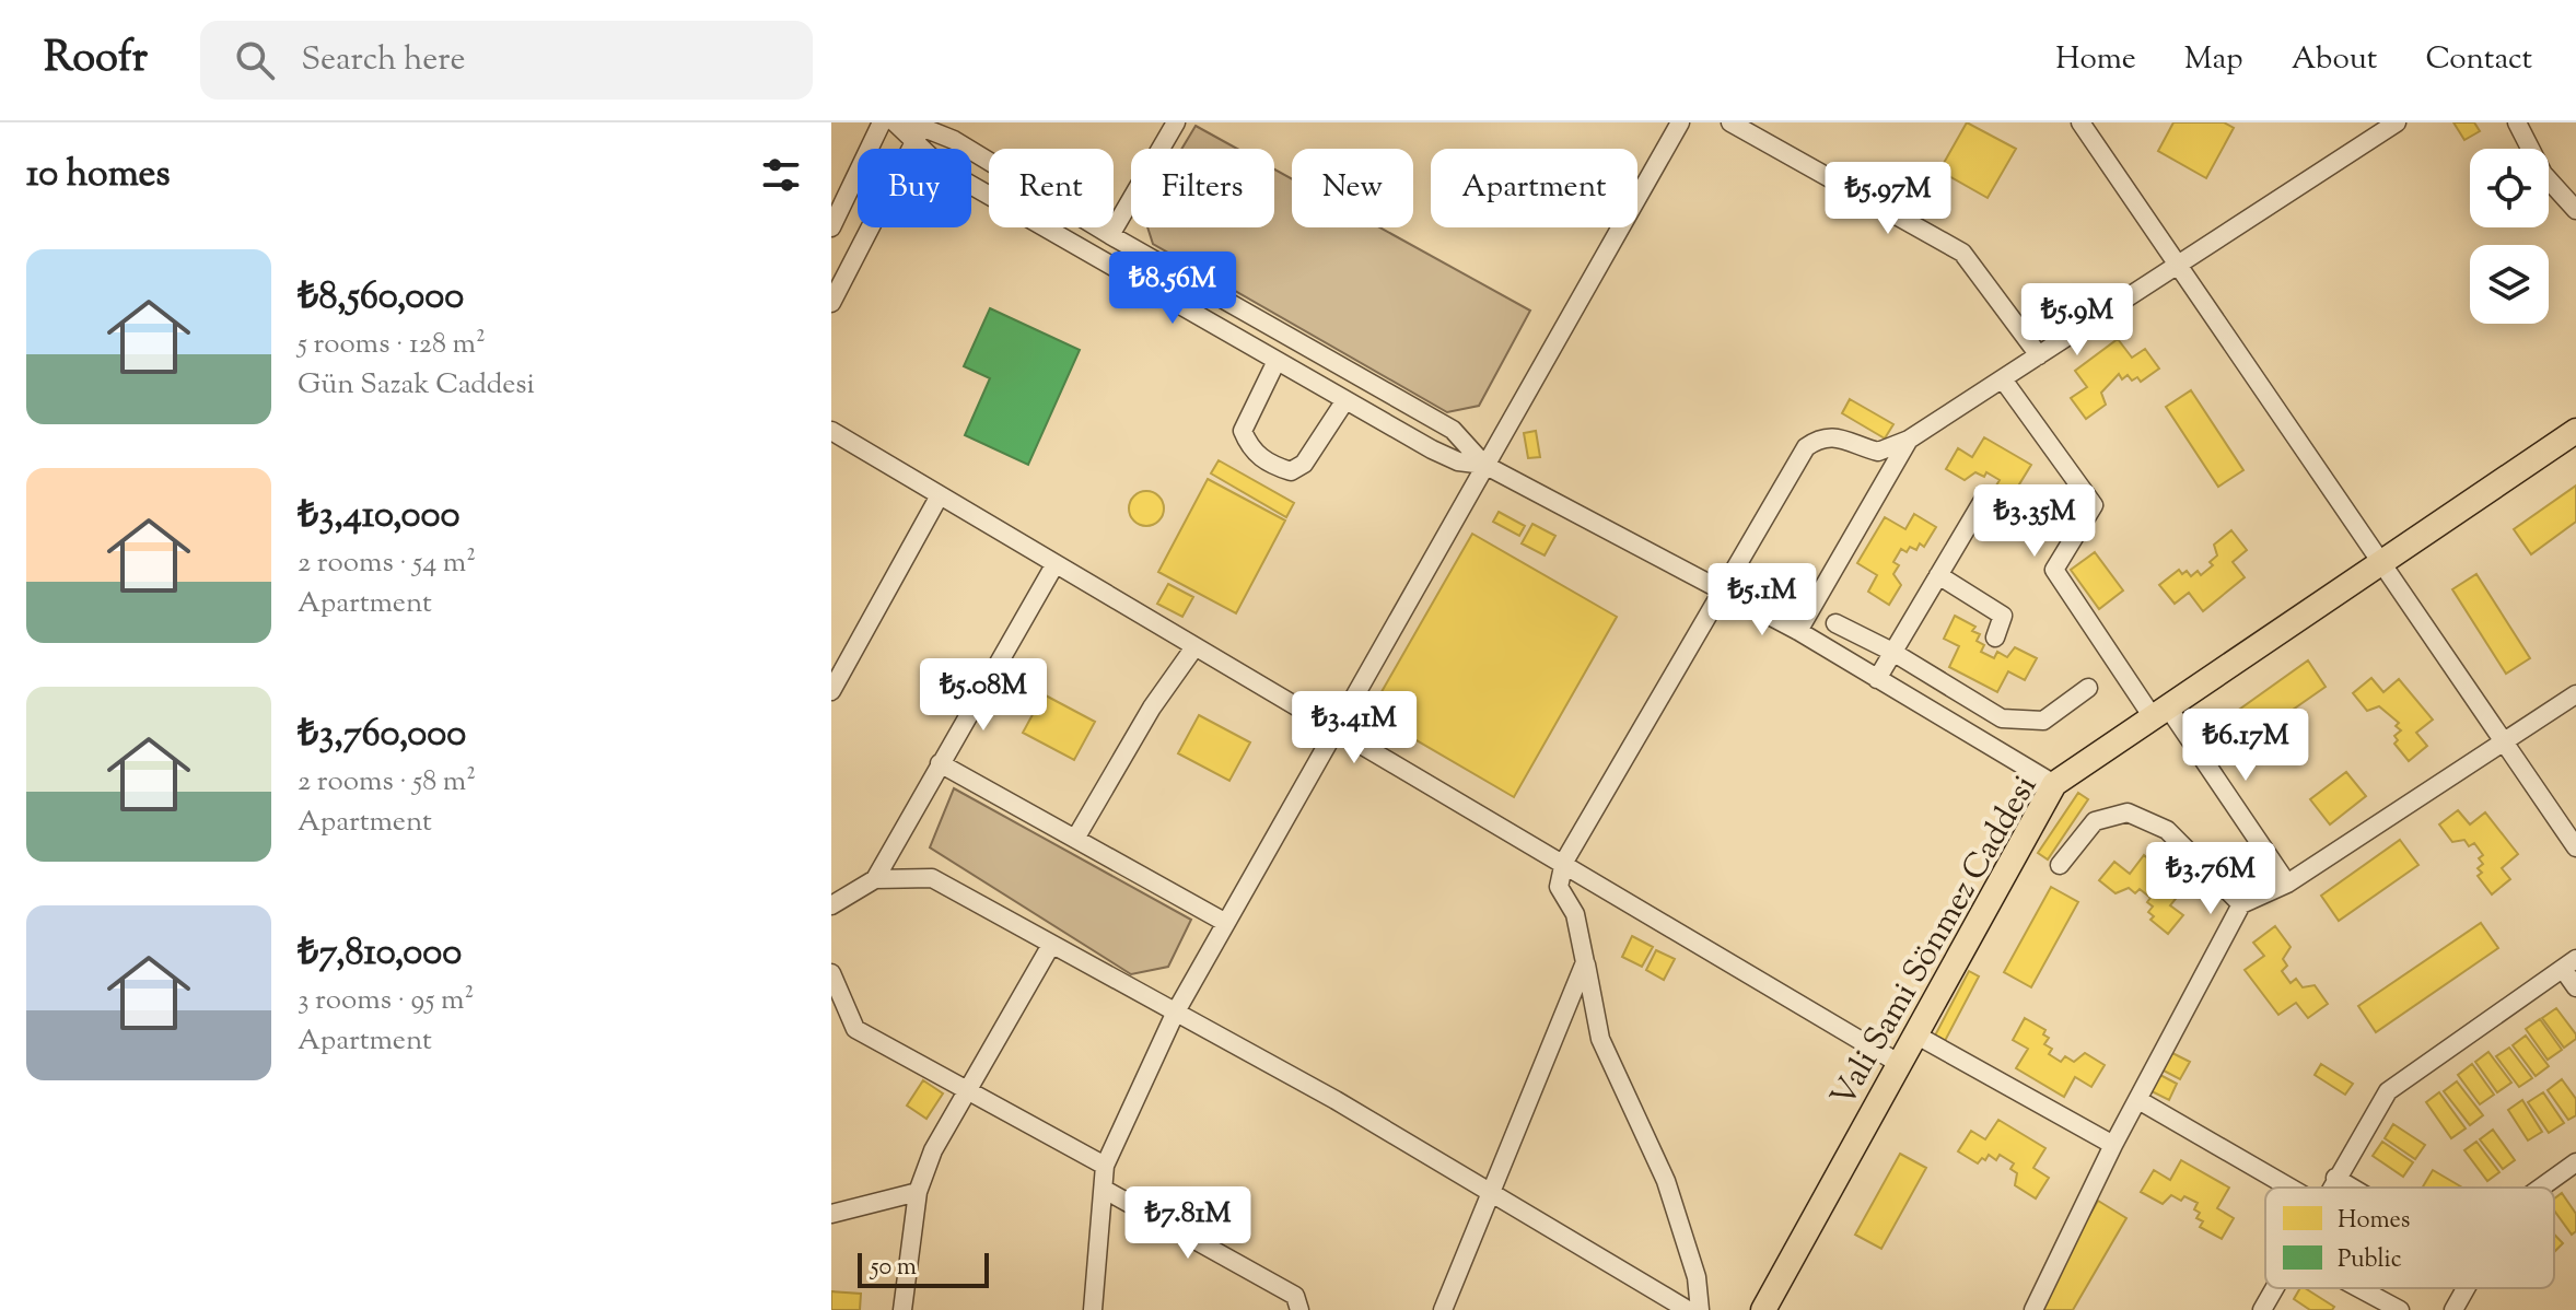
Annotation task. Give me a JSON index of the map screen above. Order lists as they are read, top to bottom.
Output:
{
  "streets": {
    "main road": ["Vali Sami Sönmez Caddesi"]
  },
  "legend": ["Homes", "Public"],
  "scale_bar": "50 m",
  "page": {
    "header": "Roofr",
    "search": "Search here",
    "nav": [
      "Home",
      "Map",
      "About",
      "Contact"
    ],
    "heading": "10 homes",
    "chip": [
      "Buy",
      "Rent",
      "Filters",
      "New",
      "Apartment"
    ],
    "price": [
      "₺5.97M",
      "₺8.56M",
      "₺5.9M",
      "₺3.35M",
      "₺5.1M",
      "₺5.08M",
      "₺3.41M",
      "₺6.17M",
      "₺3.76M",
      "₺7.81M"
    ],
    "list": [
      {
        "name": "₺8,560,000",
        "note": "5 rooms · 128 m² · Gün Sazak Caddesi"
      },
      {
        "name": "₺3,410,000",
        "note": "2 rooms · 54 m² · Apartment"
      },
      {
        "name": "₺3,760,000",
        "note": "2 rooms · 58 m² · Apartment"
      },
      {
        "name": "₺7,810,000",
        "note": "3 rooms · 95 m² · Apartment"
      }
    ],
    "scale": "50 m"
  }
}
